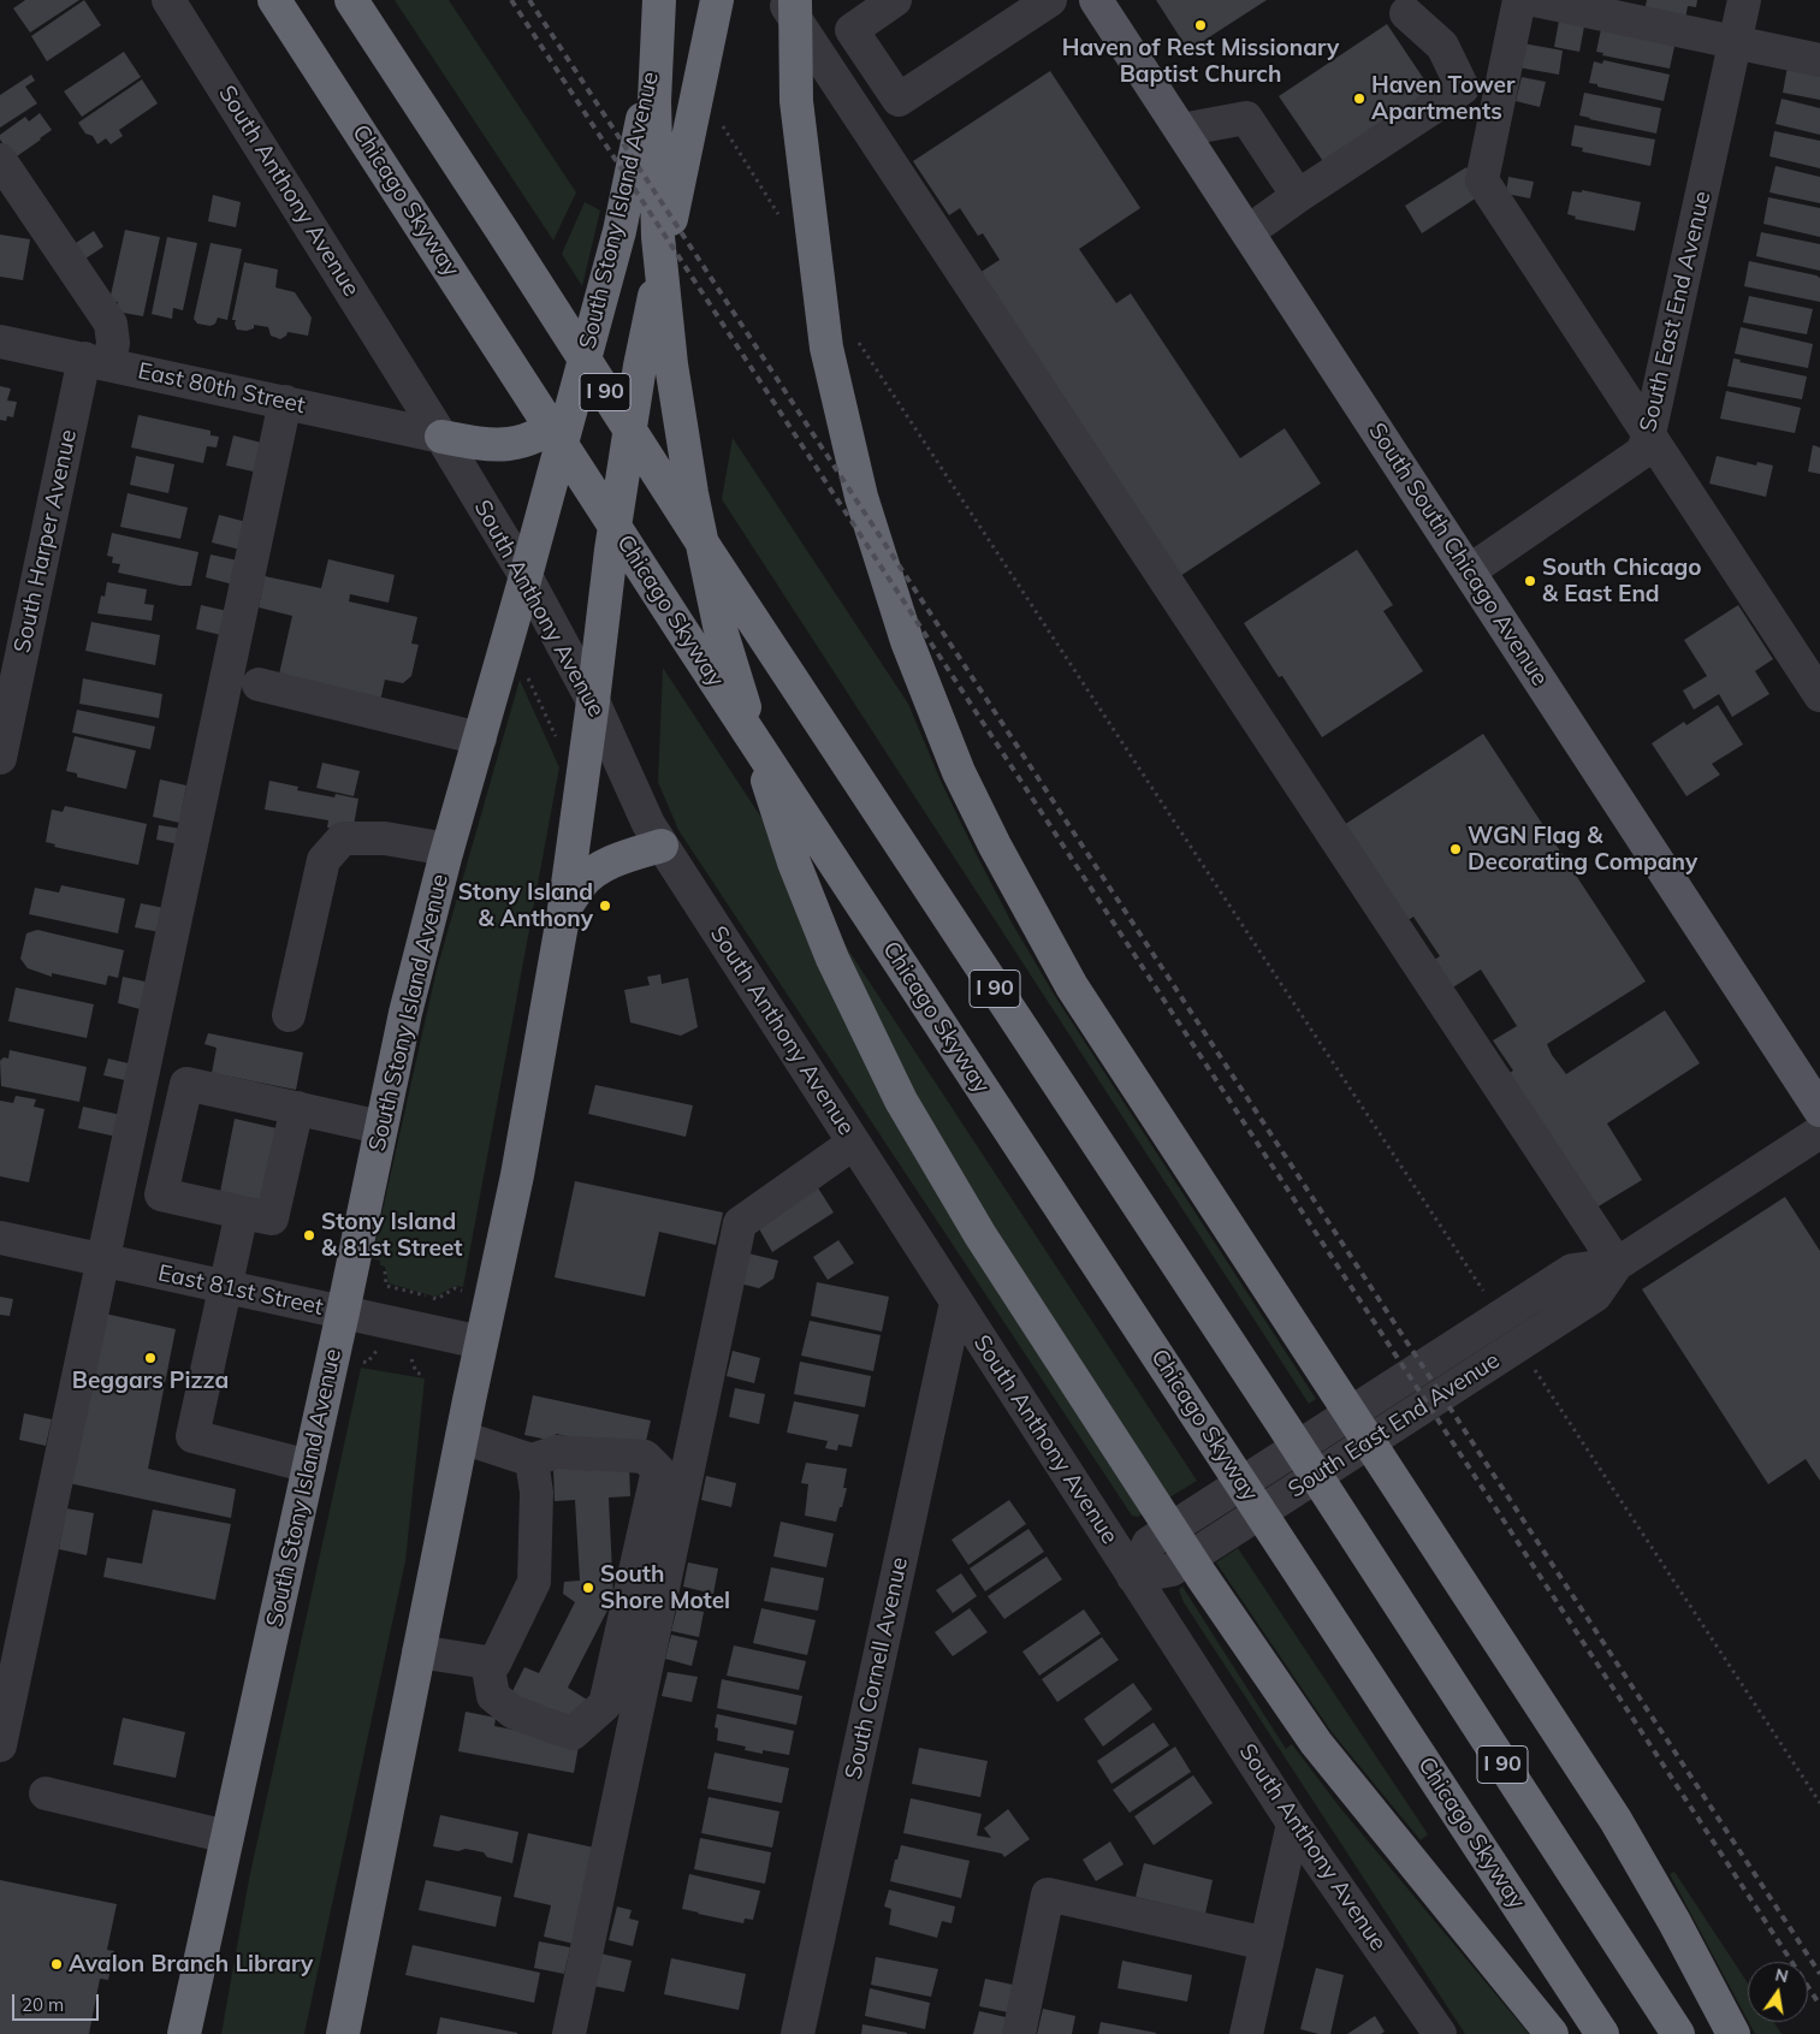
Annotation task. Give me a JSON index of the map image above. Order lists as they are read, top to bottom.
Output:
{
  "streets": {
    "highway": ["Chicago Skyway", "South Stony Island Avenue", "I 90"],
    "main road": ["South South Chicago Avenue"],
    "street": [
      "South Anthony Avenue",
      "South East End Avenue",
      "East 80th Street",
      "South Harper Avenue",
      "East 81st Street",
      "South Cornell Avenue"
    ]
  },
  "crossings": [
    ["South Anthony Avenue", "South Stony Island Avenue"],
    ["South Anthony Avenue", "South East End Avenue"],
    ["South Anthony Avenue", "East 80th Street"],
    ["South Anthony Avenue", "South Cornell Avenue"],
    ["South Stony Island Avenue", "East 81st Street"],
    ["South East End Avenue", "South South Chicago Avenue"],
    ["East 80th Street", "South Harper Avenue"]
  ],
  "places": [
    "Haven of Rest Missionary Baptist Church",
    "Haven Tower Apartments",
    "South Chicago & East End",
    "WGN Flag & Decorating Company",
    "Stony Island & Anthony",
    "Stony Island & 81st Street",
    "Beggars Pizza",
    "South Shore Motel",
    "Avalon Branch Library"
  ],
  "scale_bar": "20 m",
  "north": "top"
}
